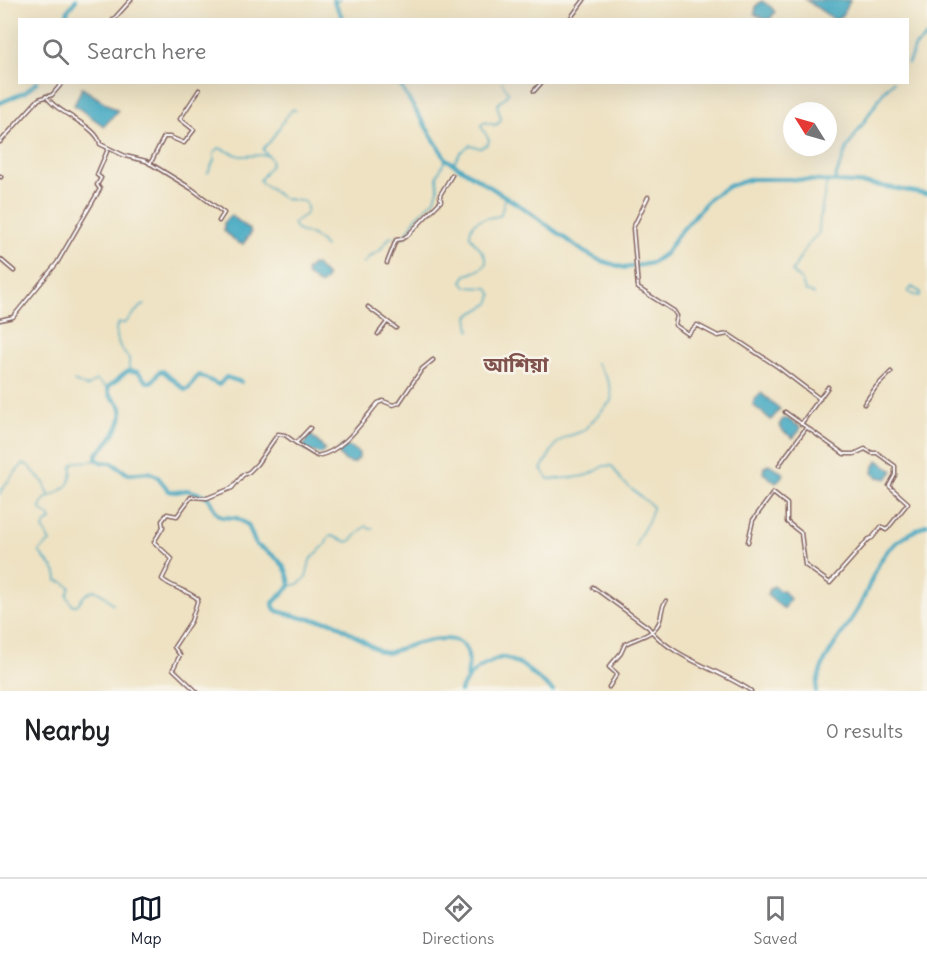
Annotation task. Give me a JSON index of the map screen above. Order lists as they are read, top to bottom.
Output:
{
  "districts": ["আশিয়া"],
  "north": "top left",
  "page": {
    "search": "Search here",
    "heading": ["Nearby", "0 results"],
    "nav": ["Map", "Directions", "Saved"]
  }
}
